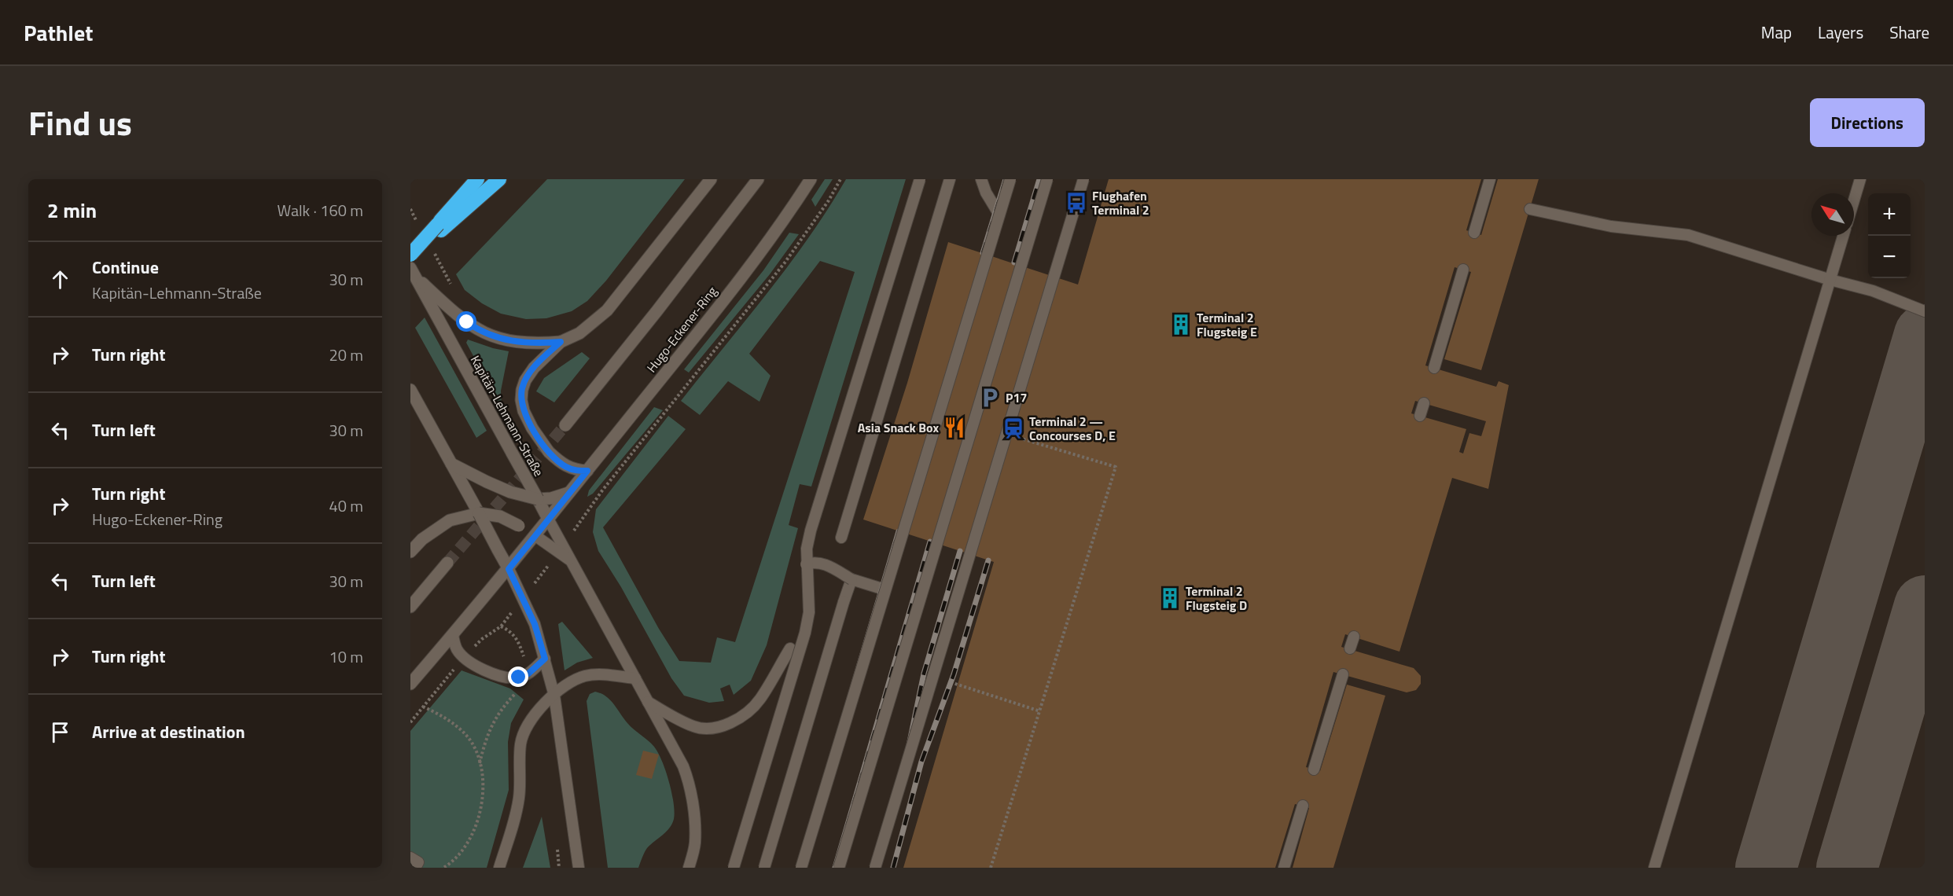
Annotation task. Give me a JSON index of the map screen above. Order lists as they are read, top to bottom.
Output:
{
  "streets": {
    "street": ["Hugo-Eckener-Ring", "Kapitän-Lehmann-Straße"]
  },
  "crossings": [
    ["Hugo-Eckener-Ring", "Kapitän-Lehmann-Straße"]
  ],
  "places": {
    "bus stop": ["Flughafen Terminal 2"],
    "building": ["Terminal 2 Flugsteig E", "Terminal 2 Flugsteig D"],
    "parking": ["P17"],
    "restaurant": ["Asia Snack Box"],
    "station": ["Terminal 2 — Concourses D, E"]
  },
  "north": "top left",
  "page": {
    "header": "Pathlet",
    "nav": ["Map", "Layers", "Share"],
    "title": "Find us",
    "buttons": "Directions",
    "heading": ["2 min", "Walk · 160 m"],
    "map_buttons": ["+", "−"],
    "list": [
      ["Continue", "Kapitän-Lehmann-Straße", "30 m"],
      ["Turn right", "20 m"],
      ["Turn left", "30 m"],
      ["Turn right", "Hugo-Eckener-Ring", "40 m"],
      ["Turn left", "30 m"],
      ["Turn right", "10 m"],
      "Arrive at destination"
    ]
  }
}
